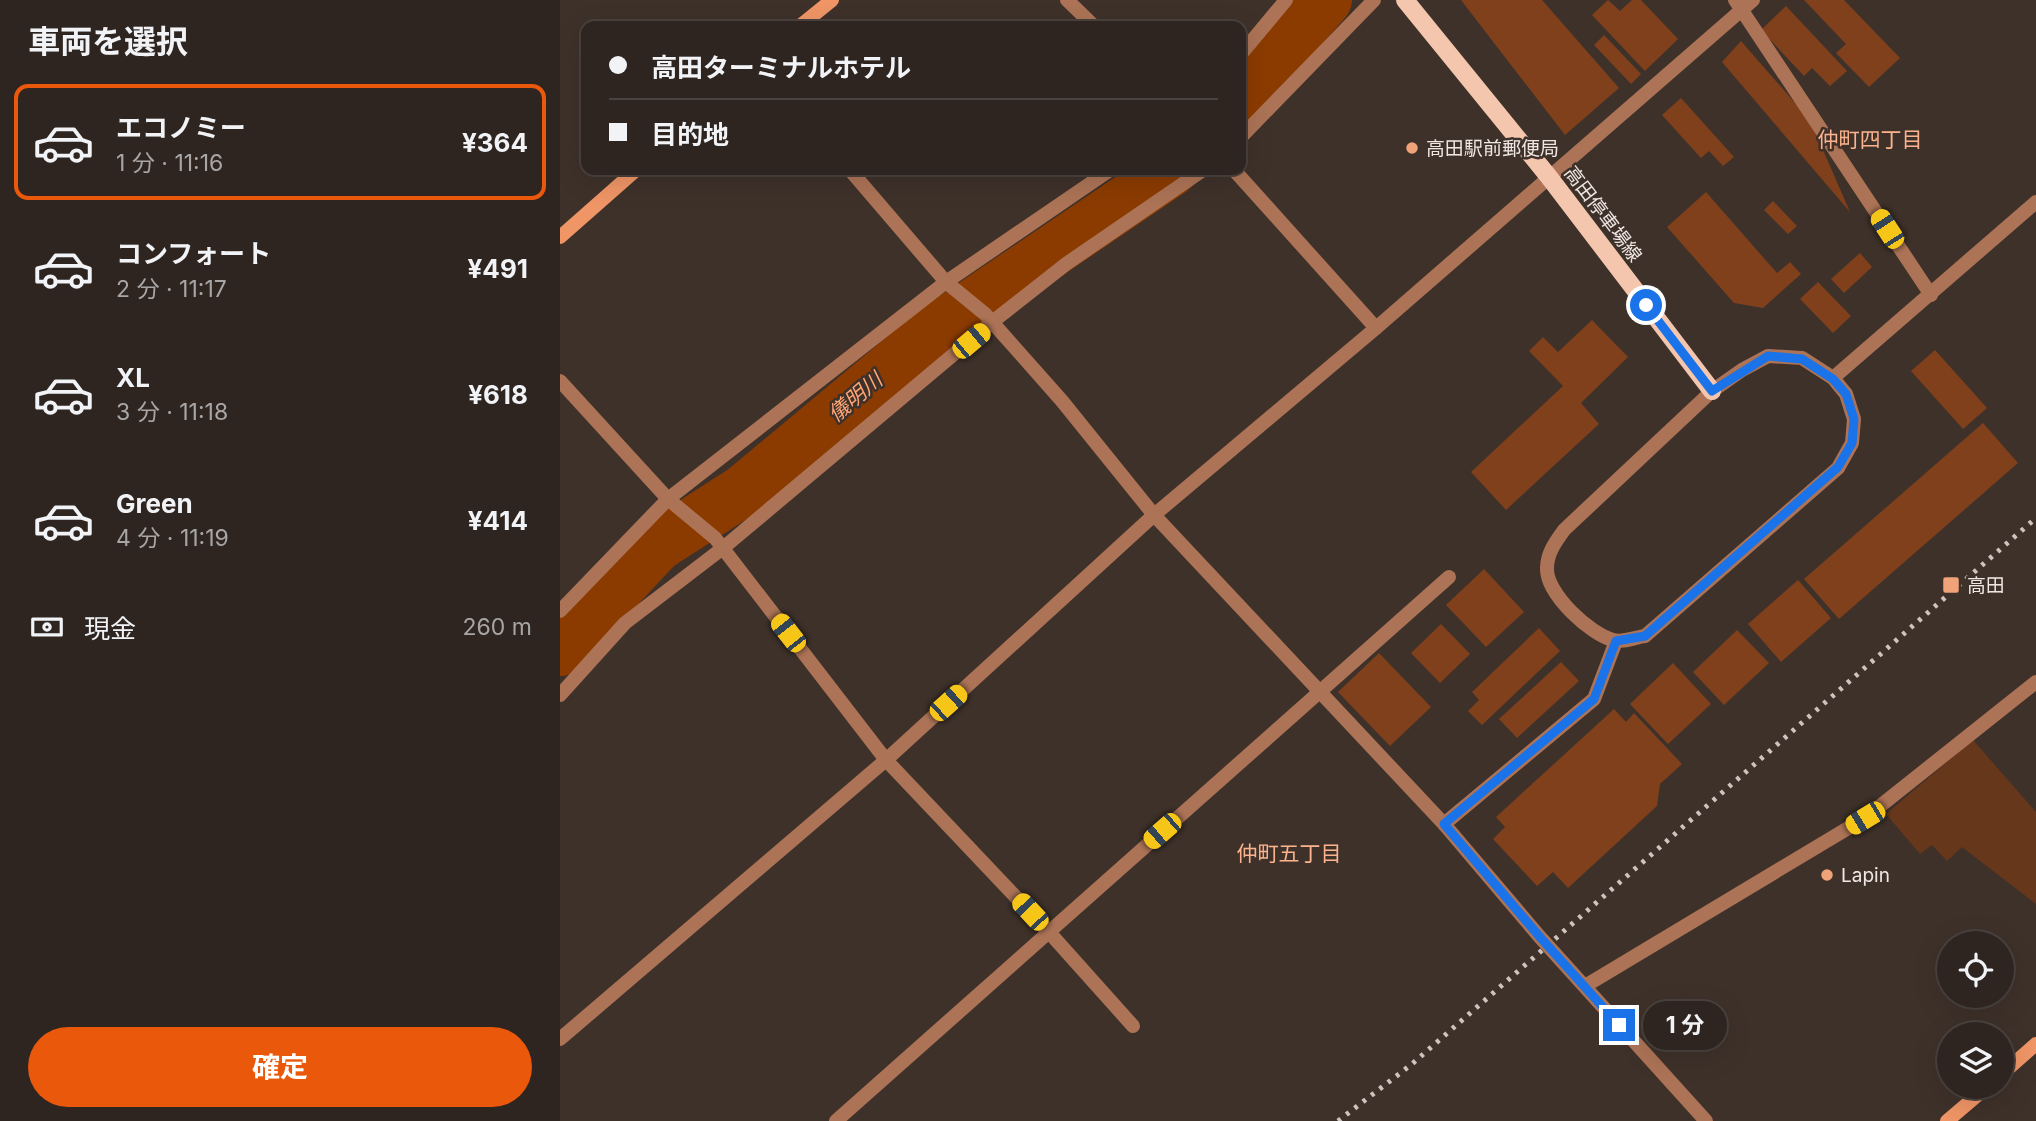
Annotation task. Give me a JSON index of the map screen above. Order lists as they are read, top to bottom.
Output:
{
  "streets": {
    "main road": ["高田停車場線"]
  },
  "districts": ["仲町四丁目", "仲町五丁目"],
  "water": ["儀明川"],
  "places": {
    "other": ["高田駅前郵便局", "Lapin"],
    "transit": ["高田"]
  },
  "page": {
    "heading": "車両を選択",
    "banner": ["高田ターミナルホテル", "目的地"],
    "list": [
      {
        "name": "エコノミー",
        "note": "1 分 · 11:16",
        "value": "¥364"
      },
      {
        "name": "コンフォート",
        "note": "2 分 · 11:17",
        "value": "¥491"
      },
      {
        "name": "XL",
        "note": "3 分 · 11:18",
        "value": "¥618"
      },
      {
        "name": "Green",
        "note": "4 分 · 11:19",
        "value": "¥414"
      }
    ],
    "pay": ["現金", "260 m"],
    "bubble": "1 分",
    "buttons": "確定"
  }
}
